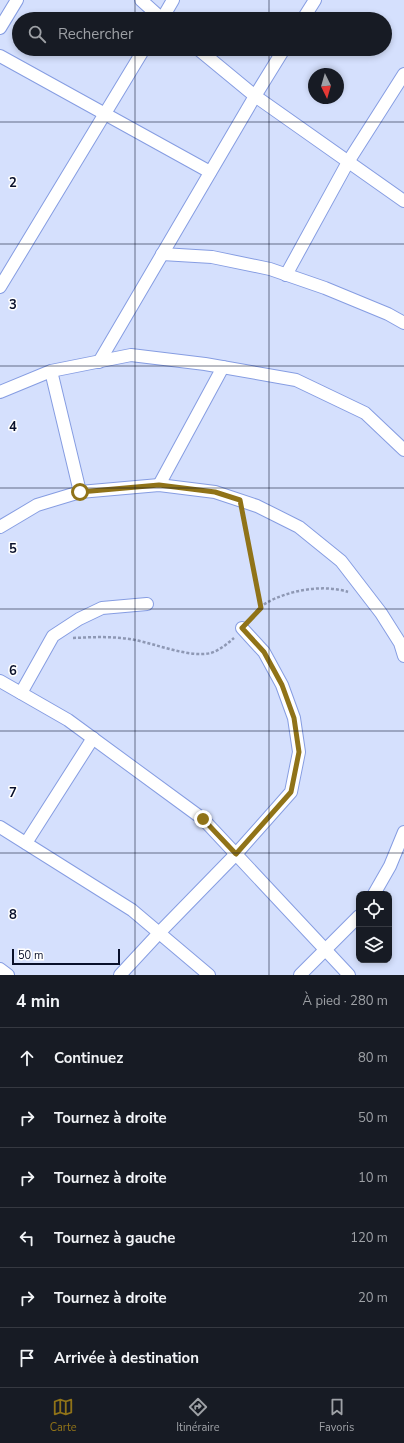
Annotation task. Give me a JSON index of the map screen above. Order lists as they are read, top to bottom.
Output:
{
  "scale_bar": "50 m",
  "north": "bottom",
  "page": {
    "search": "Rechercher",
    "scale": "50 m",
    "heading": ["4 min", "À pied · 280 m"],
    "list": [
      ["Continuez", "80 m"],
      ["Tournez à droite", "50 m"],
      ["Tournez à droite", "10 m"],
      ["Tournez à gauche", "120 m"],
      ["Tournez à droite", "20 m"],
      "Arrivée à destination"
    ],
    "nav": ["Carte", "Itinéraire", "Favoris"]
  },
  "grid": {
    "rows": [
      "2",
      "3",
      "4",
      "5",
      "6",
      "7",
      "8"
    ]
  }
}
